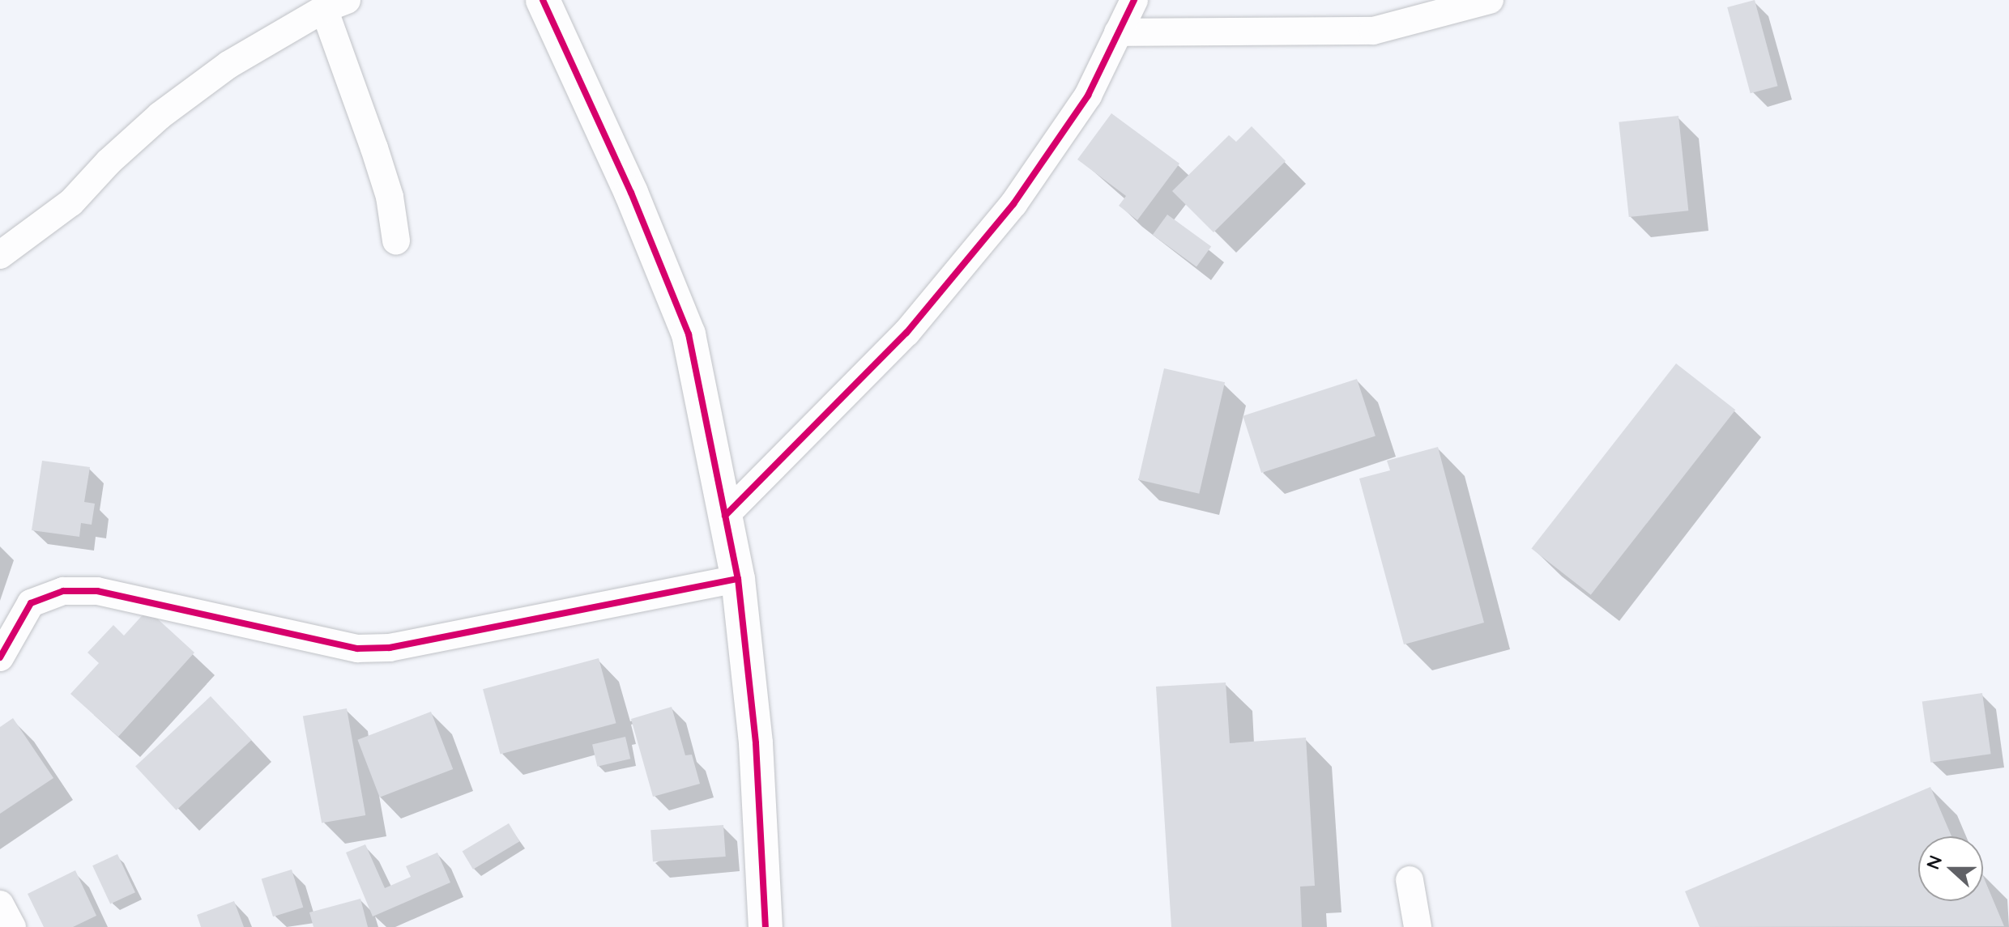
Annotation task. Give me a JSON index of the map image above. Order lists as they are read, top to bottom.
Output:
{
  "north": "left"
}
